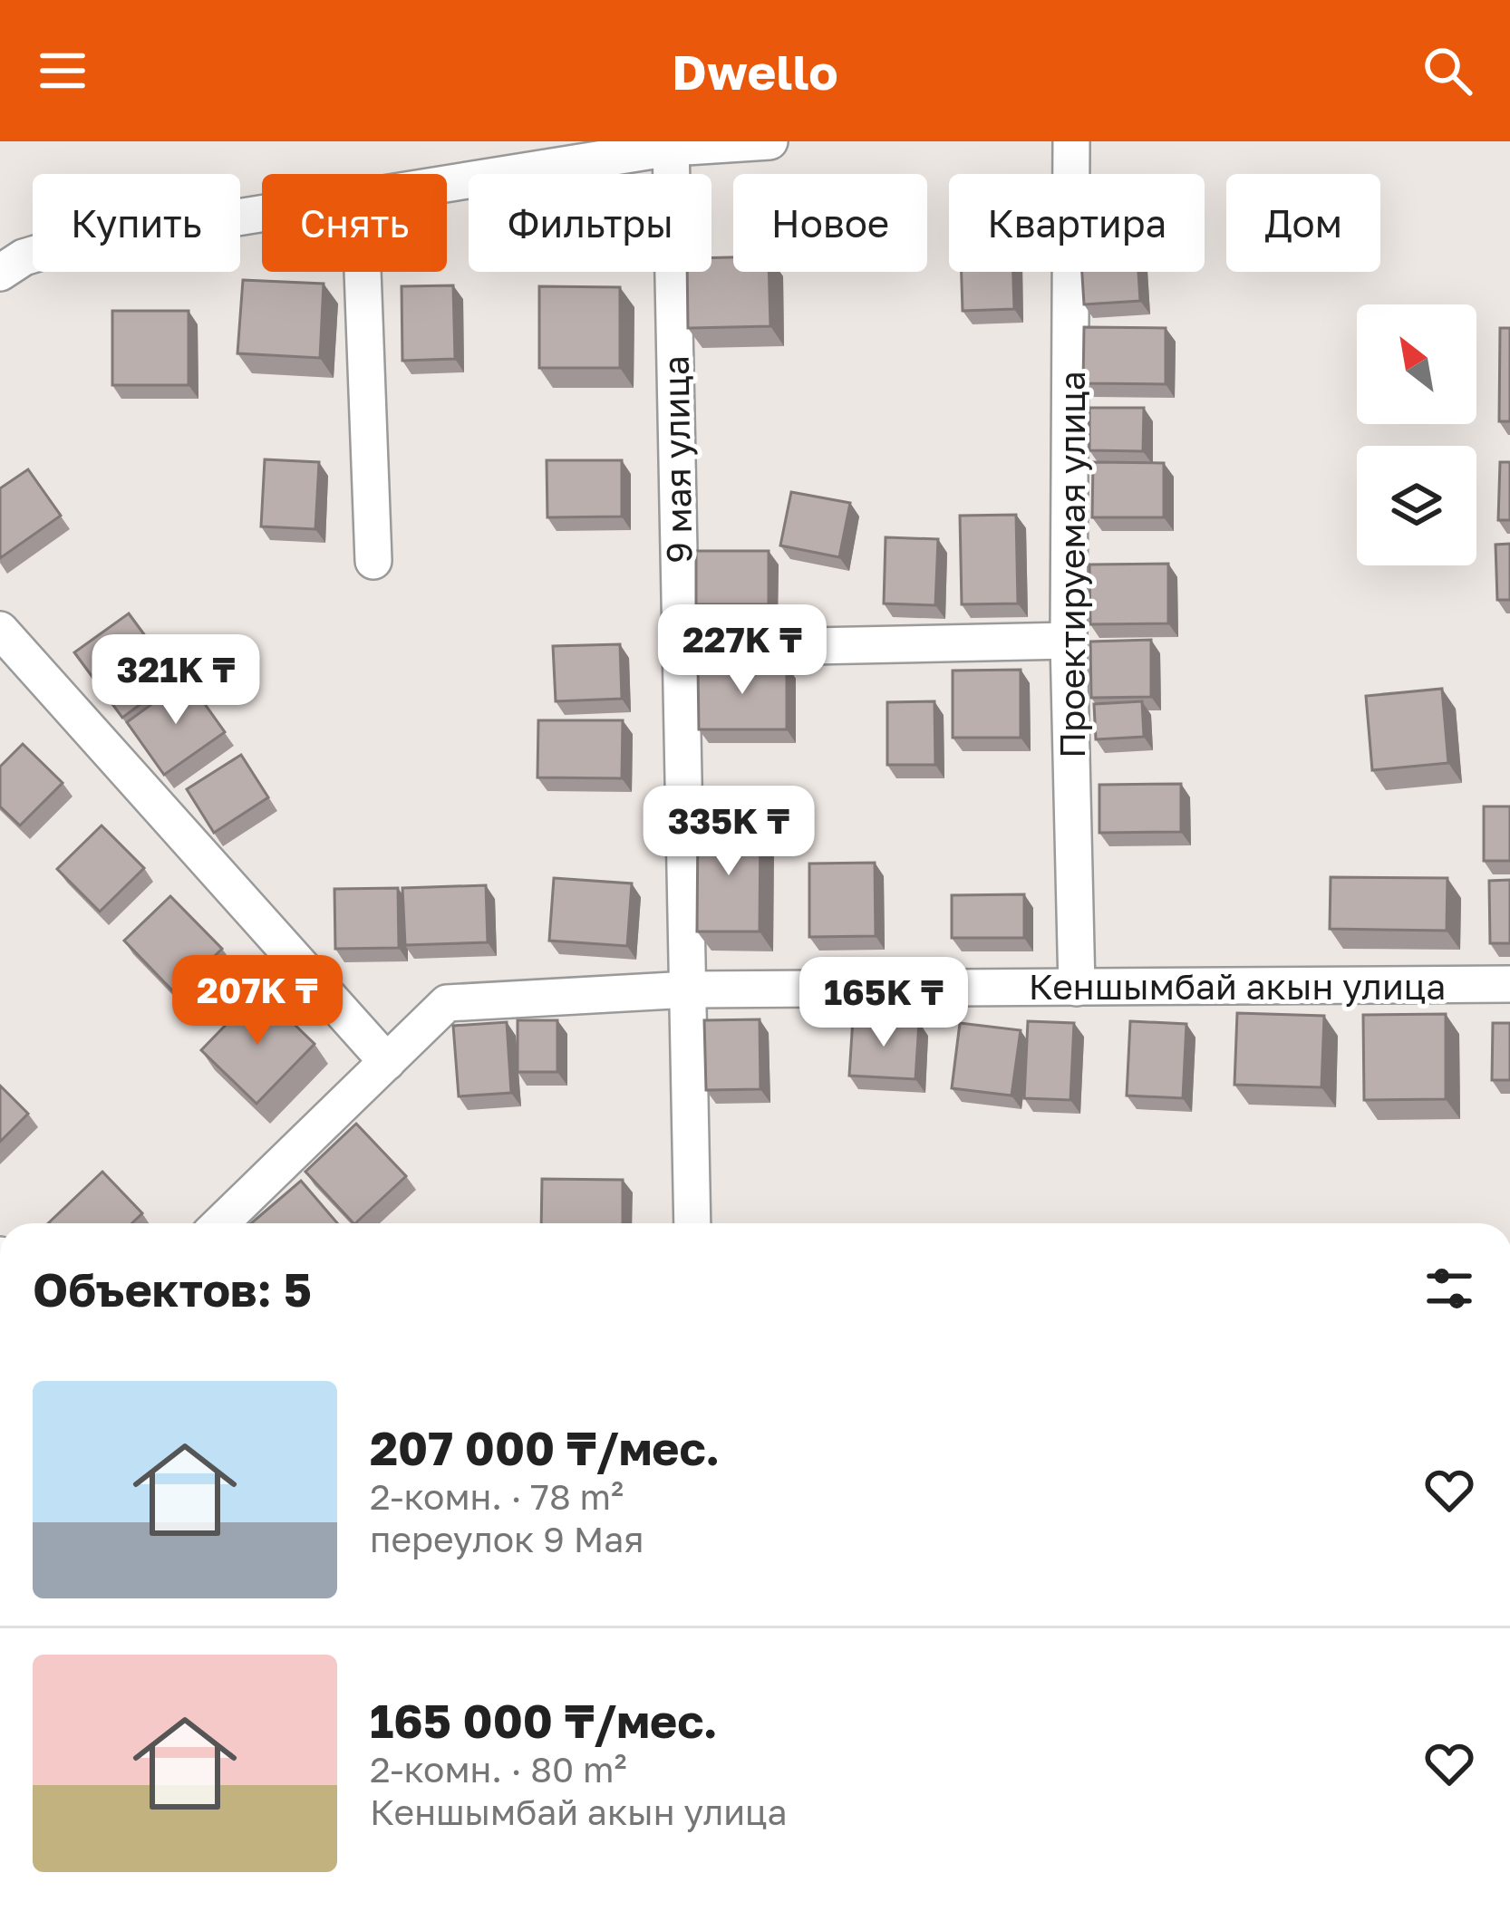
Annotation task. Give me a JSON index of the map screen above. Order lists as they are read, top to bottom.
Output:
{
  "streets": {
    "street": ["9 мая улица", "Проектируемая улица", "Кеншымбай акын улица"]
  },
  "crossings": [
    ["9 мая улица", "Кеншымбай акын улица"],
    ["Проектируемая улица", "Кеншымбай акын улица"]
  ],
  "north": "top left",
  "page": {
    "header": "Dwello",
    "chip": [
      "Купить",
      "Снять",
      "Фильтры",
      "Новое",
      "Квартира",
      "Дом"
    ],
    "price": [
      "227K ₸",
      "321K ₸",
      "335K ₸",
      "207K ₸",
      "165K ₸"
    ],
    "heading": "Объектов: 5",
    "list": [
      {
        "name": "207 000 ₸/мес.",
        "note": "2-комн. · 78 m² · переулок 9 Мая"
      },
      {
        "name": "165 000 ₸/мес.",
        "note": "2-комн. · 80 m² · Кеншымбай акын улица"
      }
    ]
  }
}
